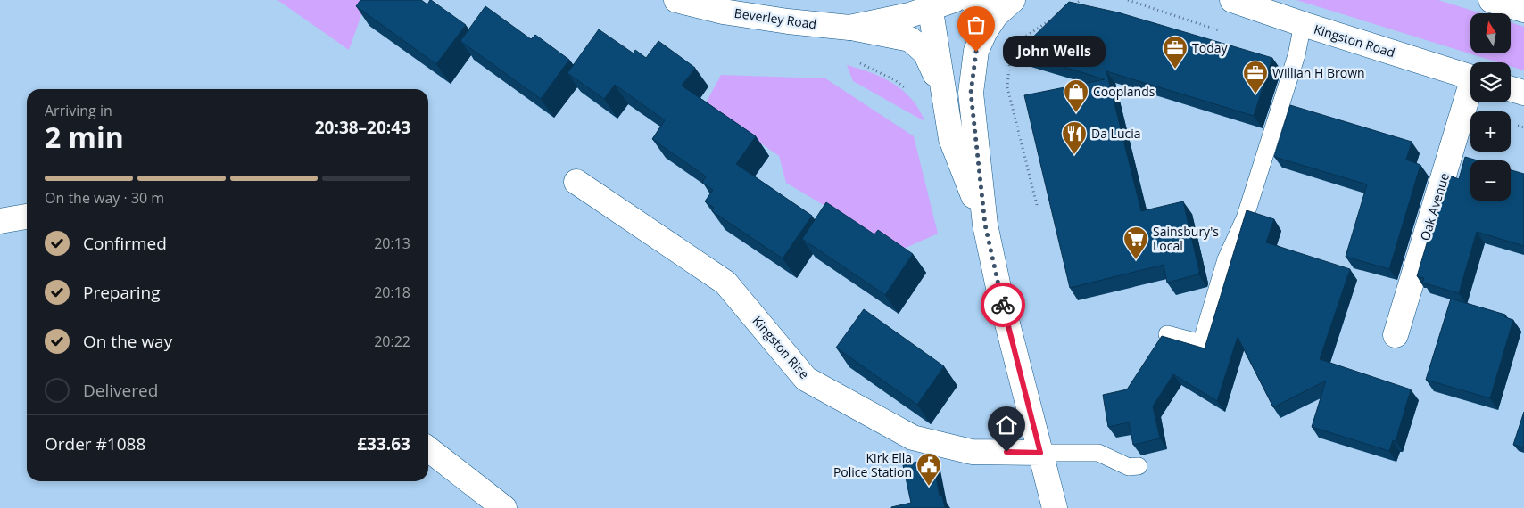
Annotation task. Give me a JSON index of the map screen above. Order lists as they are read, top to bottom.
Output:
{
  "streets": {
    "street": [
      "Beverley Road",
      "Kingston Road",
      "Oak Avenue",
      "Kingston Rise"
    ]
  },
  "crossings": [
    ["Beverley Road", "Kingston Rise"]
  ],
  "places": {
    "other": ["John Wells"],
    "office": ["Today", "Willian H Brown"],
    "shop": ["Cooplands"],
    "restaurant": ["Da Lucia"],
    "supermarket": ["Sainsbury's Local"],
    "public building": ["Kirk Ella Police Station"]
  },
  "north": "top",
  "page": {
    "map_buttons": ["+", "−"],
    "bubble": "John Wells",
    "heading": ["2 min", "Arriving in", "20:38–20:43"],
    "panel": ["Order #1088", "£33.63"],
    "bar": "On the way · 30 m",
    "list": [
      ["Confirmed", "20:13"],
      ["Preparing", "20:18"],
      ["On the way", "20:22"],
      "Delivered"
    ]
  }
}
